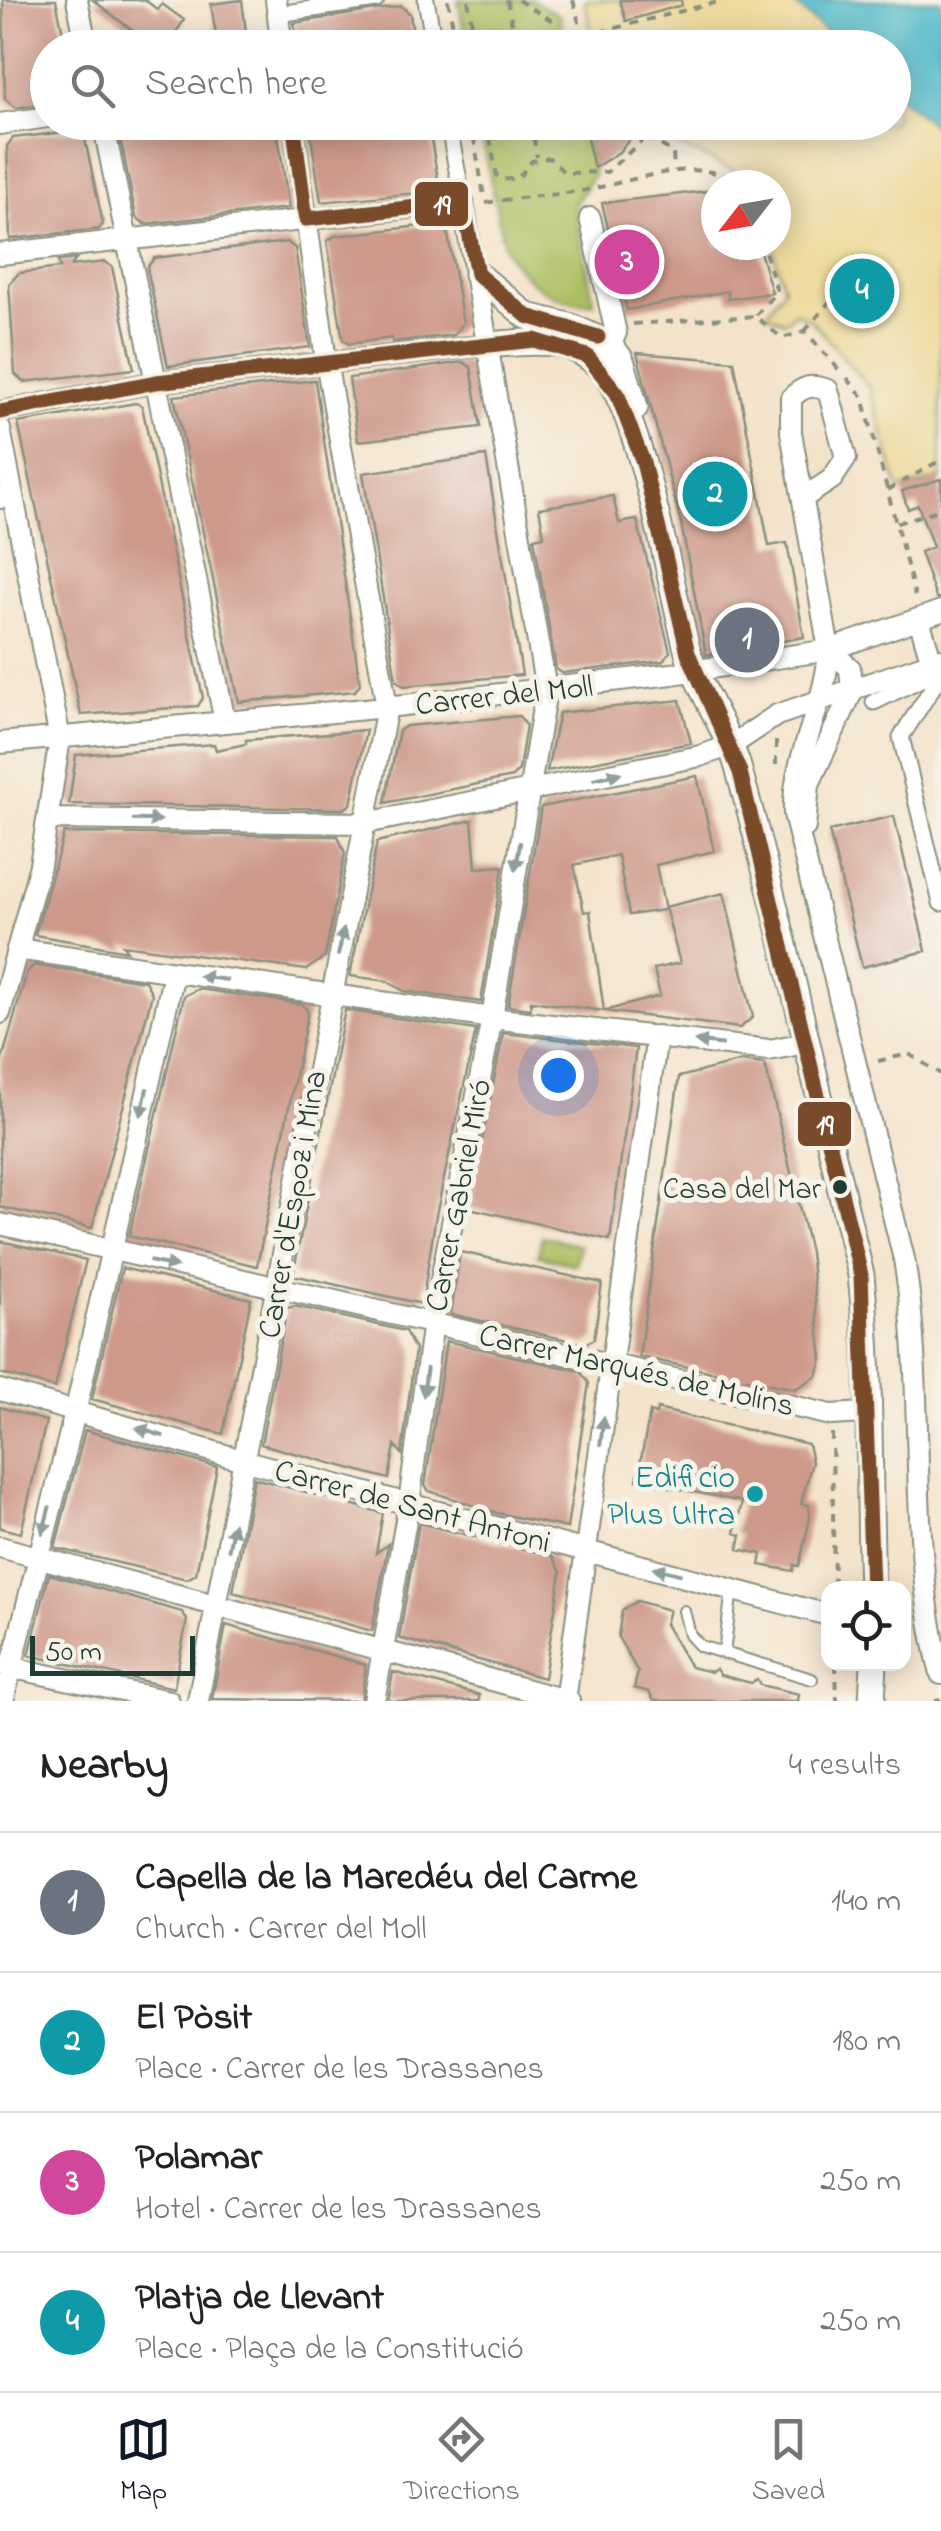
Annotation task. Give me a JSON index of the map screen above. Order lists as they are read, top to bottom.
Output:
{
  "streets": {
    "street": [
      "Carrer del Moll",
      "Carrer Gabriel Miró",
      "Carrer d'Espoz i Mina",
      "Carrer Marqués de Molins",
      "Carrer de Sant Antoni"
    ]
  },
  "crossings": [
    ["Carrer del Moll", "Carrer Gabriel Miró"],
    ["Carrer del Moll", "Carrer d'Espoz i Mina"],
    ["Carrer Gabriel Miró", "Carrer Marqués de Molins"],
    ["Carrer Gabriel Miró", "Carrer de Sant Antoni"],
    ["Carrer d'Espoz i Mina", "Carrer Marqués de Molins"],
    ["Carrer d'Espoz i Mina", "Carrer de Sant Antoni"]
  ],
  "places": ["Casa del Mar", "Edificio Plus Ultra"],
  "lines": ["transit line 19"],
  "scale_bar": "50 m",
  "north": "bottom left",
  "page": {
    "search": "Search here",
    "pins": [
      "3",
      "4",
      "2",
      "1"
    ],
    "scale": "50 m",
    "heading": ["Nearby", "4 results"],
    "list": [
      {
        "mark": "1",
        "name": "Capella de la Maredéu del Carme",
        "note": "Church · Carrer del Moll",
        "value": "140 m"
      },
      {
        "mark": "2",
        "name": "El Pòsit",
        "note": "Place · Carrer de les Drassanes",
        "value": "180 m"
      },
      {
        "mark": "3",
        "name": "Polamar",
        "note": "Hotel · Carrer de les Drassanes",
        "value": "250 m"
      },
      {
        "mark": "4",
        "name": "Platja de Llevant",
        "note": "Place · Plaça de la Constitució",
        "value": "250 m"
      }
    ],
    "nav": ["Map", "Directions", "Saved"]
  }
}
